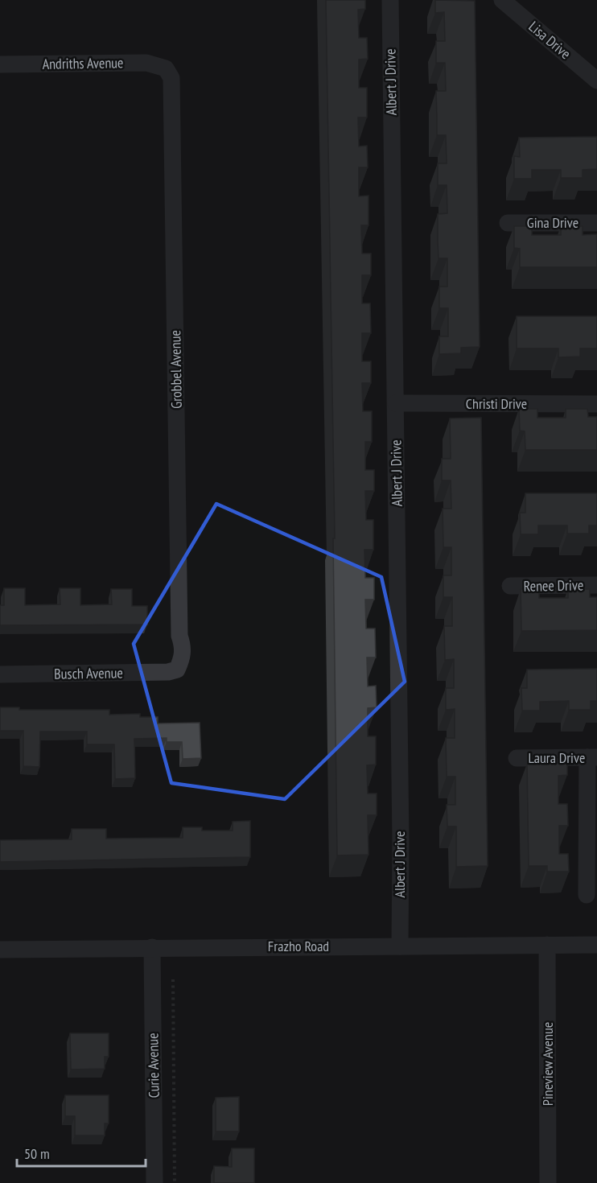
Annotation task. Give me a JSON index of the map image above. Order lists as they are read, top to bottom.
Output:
{
  "streets": {
    "street": [
      "Lisa Drive",
      "Andriths Avenue",
      "Albert J Drive",
      "Gina Drive",
      "Grobbel Avenue",
      "Christi Drive",
      "Renee Drive",
      "Busch Avenue",
      "Laura Drive",
      "Frazho Road",
      "Pineview Avenue",
      "Curie Avenue"
    ]
  },
  "crossings": [
    ["Andriths Avenue", "Grobbel Avenue"],
    ["Albert J Drive", "Christi Drive"],
    ["Albert J Drive", "Frazho Road"],
    ["Grobbel Avenue", "Busch Avenue"],
    ["Frazho Road", "Pineview Avenue"],
    ["Frazho Road", "Curie Avenue"]
  ],
  "scale_bar": "50 m"
}
